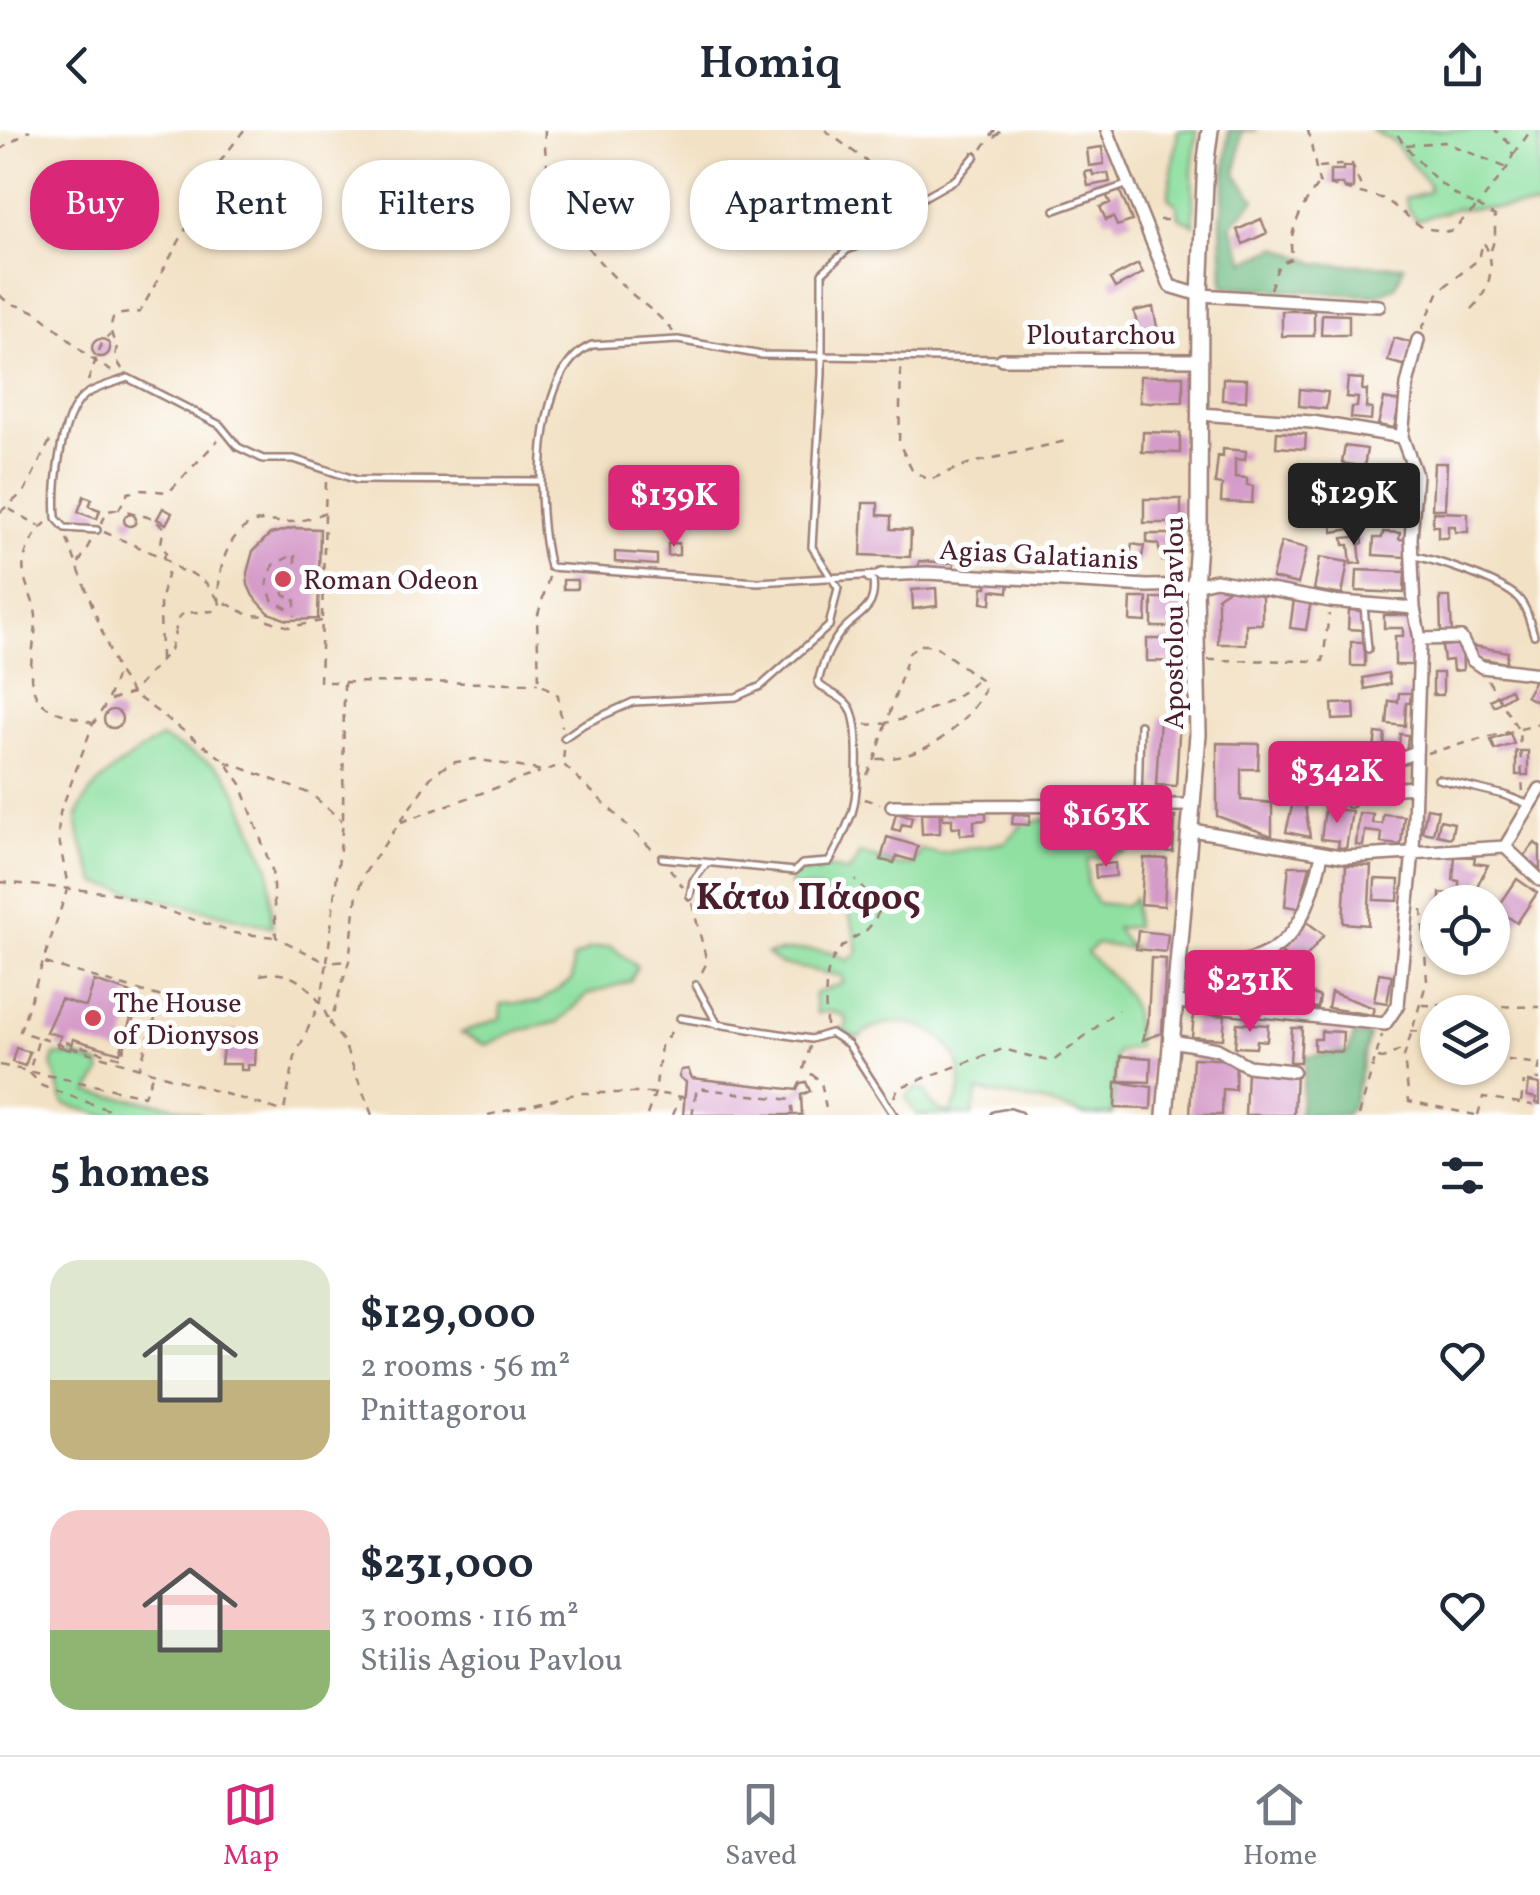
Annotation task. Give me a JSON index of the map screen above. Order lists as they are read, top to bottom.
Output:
{
  "streets": {
    "main road": ["Apostolou Pavlou"],
    "street": ["Ploutarchou", "Agias Galatianis"]
  },
  "crossings": [
    ["Ploutarchou", "Apostolou Pavlou"],
    ["Agias Galatianis", "Apostolou Pavlou"]
  ],
  "districts": ["Κάτω Πάφος"],
  "places": ["Roman Odeon", "The House of Dionysos"],
  "page": {
    "header": "Homiq",
    "chip": [
      "Buy",
      "Rent",
      "Filters",
      "New",
      "Apartment"
    ],
    "price": [
      "$129K",
      "$139K",
      "$342K",
      "$163K",
      "$231K"
    ],
    "heading": "5 homes",
    "list": [
      {
        "name": "$129,000",
        "note": "2 rooms · 56 m² · Pnittagorou"
      },
      {
        "name": "$231,000",
        "note": "3 rooms · 116 m² · Stilis Agiou Pavlou"
      }
    ],
    "tabs": ["Map", "Saved", "Home"]
  }
}
